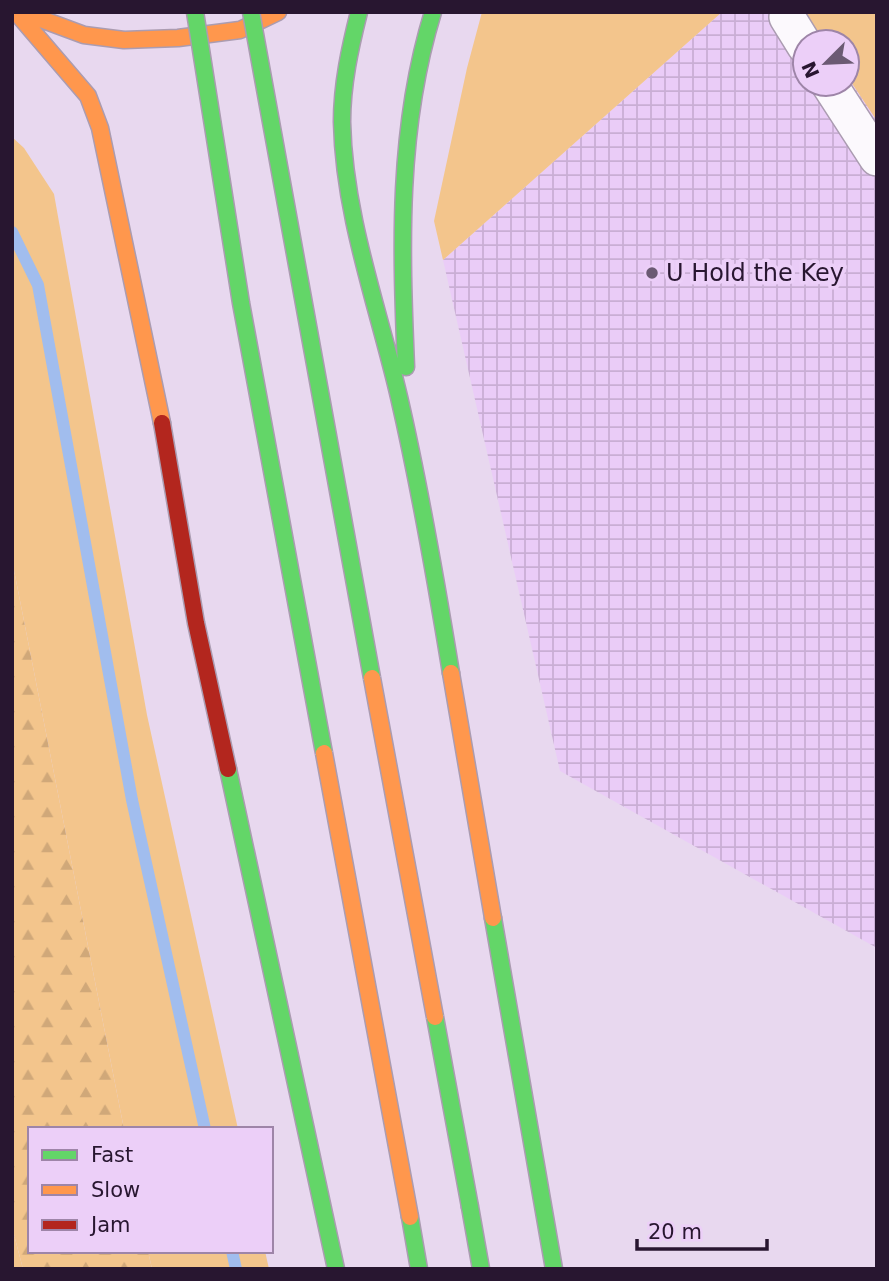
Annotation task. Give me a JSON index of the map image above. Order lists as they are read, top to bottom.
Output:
{
  "places": ["U Hold the Key"],
  "legend": ["Fast", "Slow", "Jam"],
  "scale_bar": "20 m",
  "north": "bottom left"
}
